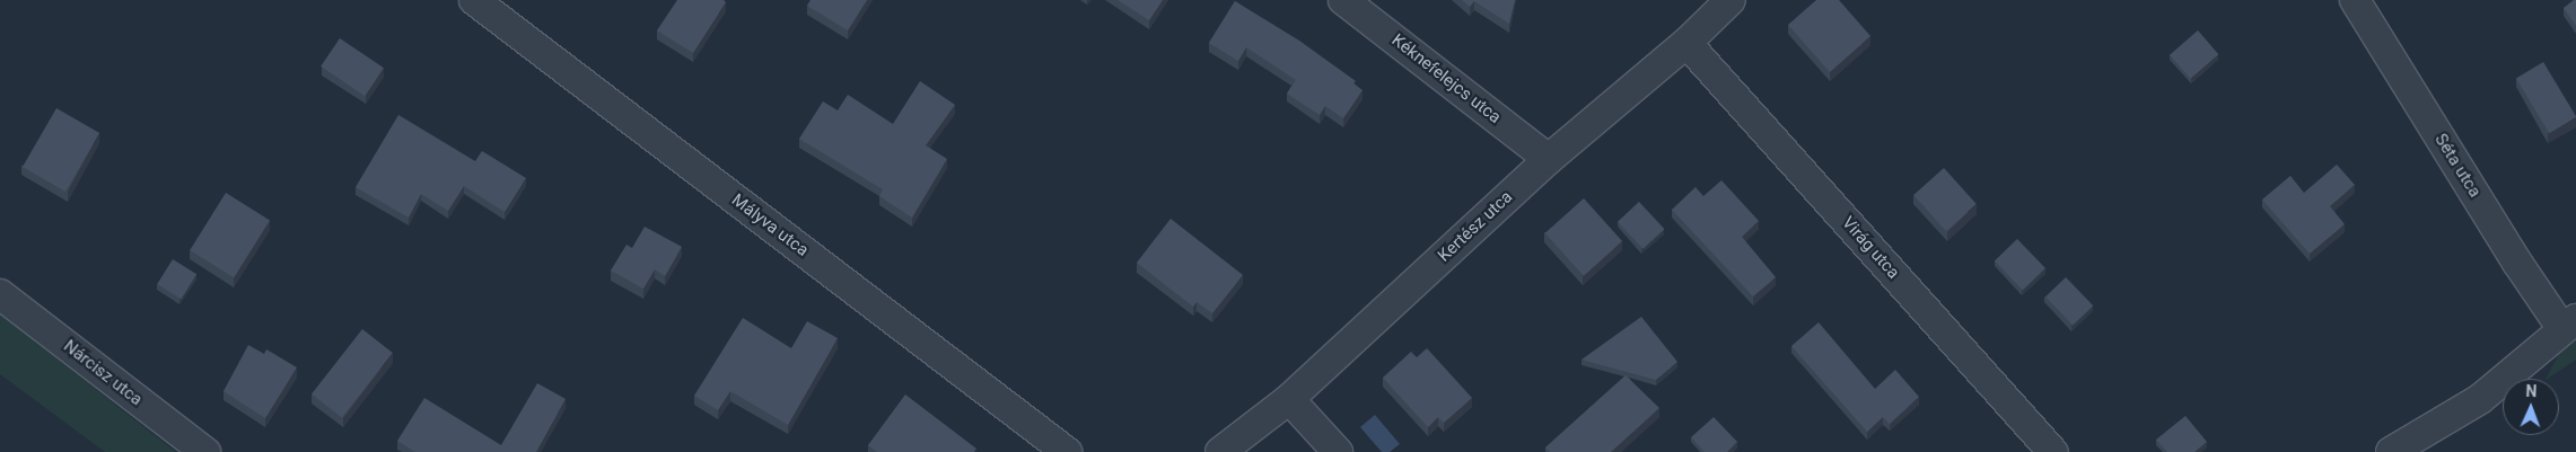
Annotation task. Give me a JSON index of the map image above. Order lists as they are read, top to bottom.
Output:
{
  "streets": {
    "street": [
      "Kéknefelejcs utca",
      "Séta utca",
      "Mályva utca",
      "Kertész utca",
      "Virág utca",
      "Nárcisz utca"
    ]
  },
  "crossings": [
    ["Kéknefelejcs utca", "Kertész utca"],
    ["Kertész utca", "Virág utca"]
  ],
  "north": "top"
}
